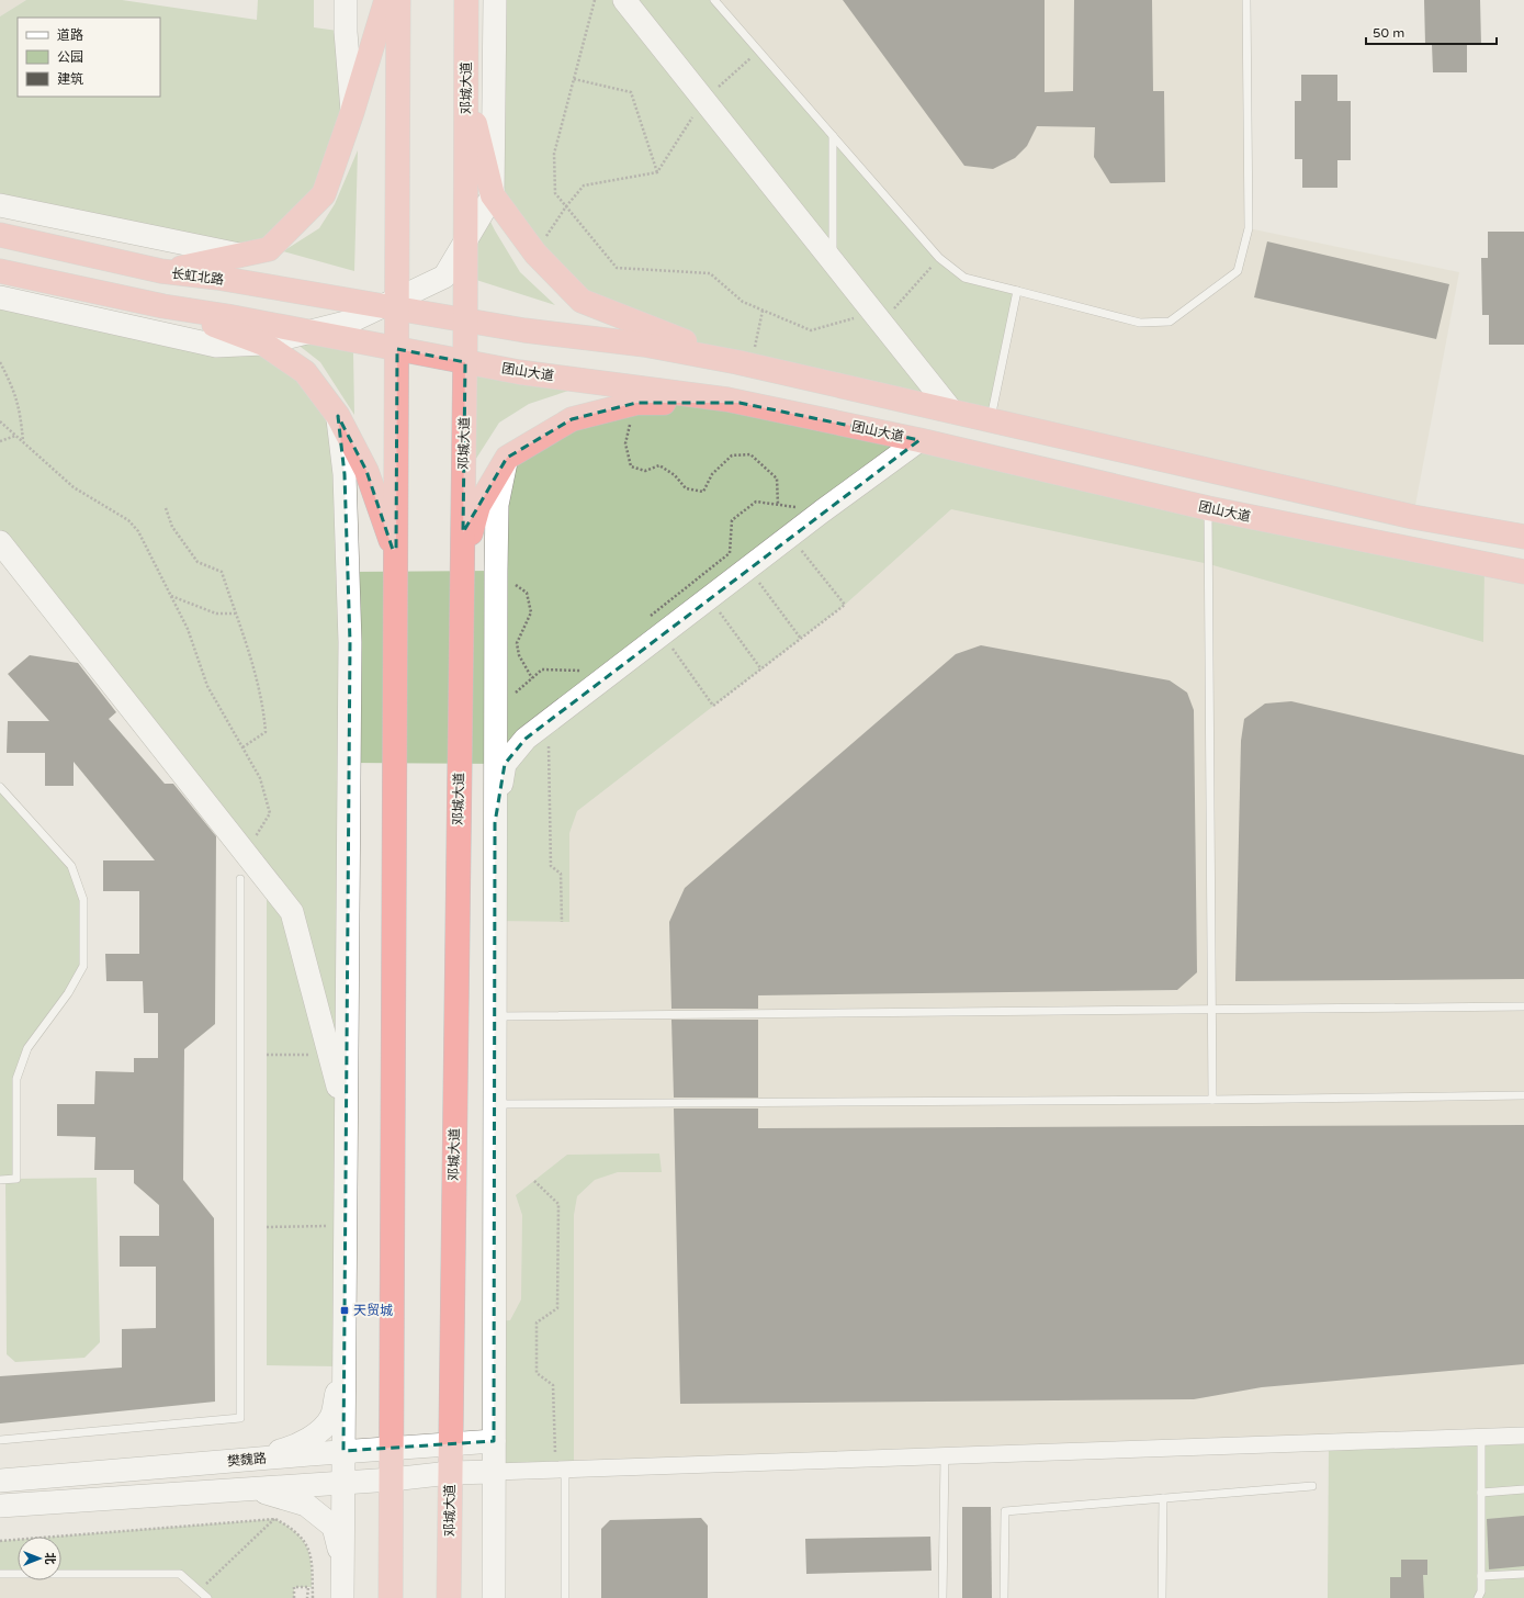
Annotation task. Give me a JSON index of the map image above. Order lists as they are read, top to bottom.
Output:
{
  "streets": {
    "highway": ["邓城大道", "长虹北路", "团山大道"],
    "street": ["樊魏路"]
  },
  "crossings": [
    ["邓城大道", "团山大道"],
    ["邓城大道", "樊魏路"]
  ],
  "places": {
    "transit": ["天贸城"]
  },
  "legend": ["道路", "公园", "建筑"],
  "scale_bar": "50 m",
  "north": "right"
}
